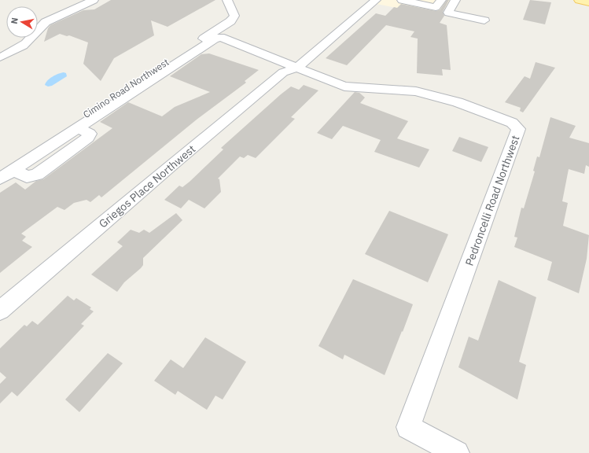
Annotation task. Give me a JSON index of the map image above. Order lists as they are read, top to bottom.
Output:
{
  "streets": {
    "street": ["Cimino Road Northwest", "Griegos Place Northwest", "Pedroncelli Road Northwest"]
  },
  "crossings": [
    ["Cimino Road Northwest", "Pedroncelli Road Northwest"],
    ["Griegos Place Northwest", "Pedroncelli Road Northwest"]
  ],
  "north": "left"
}
